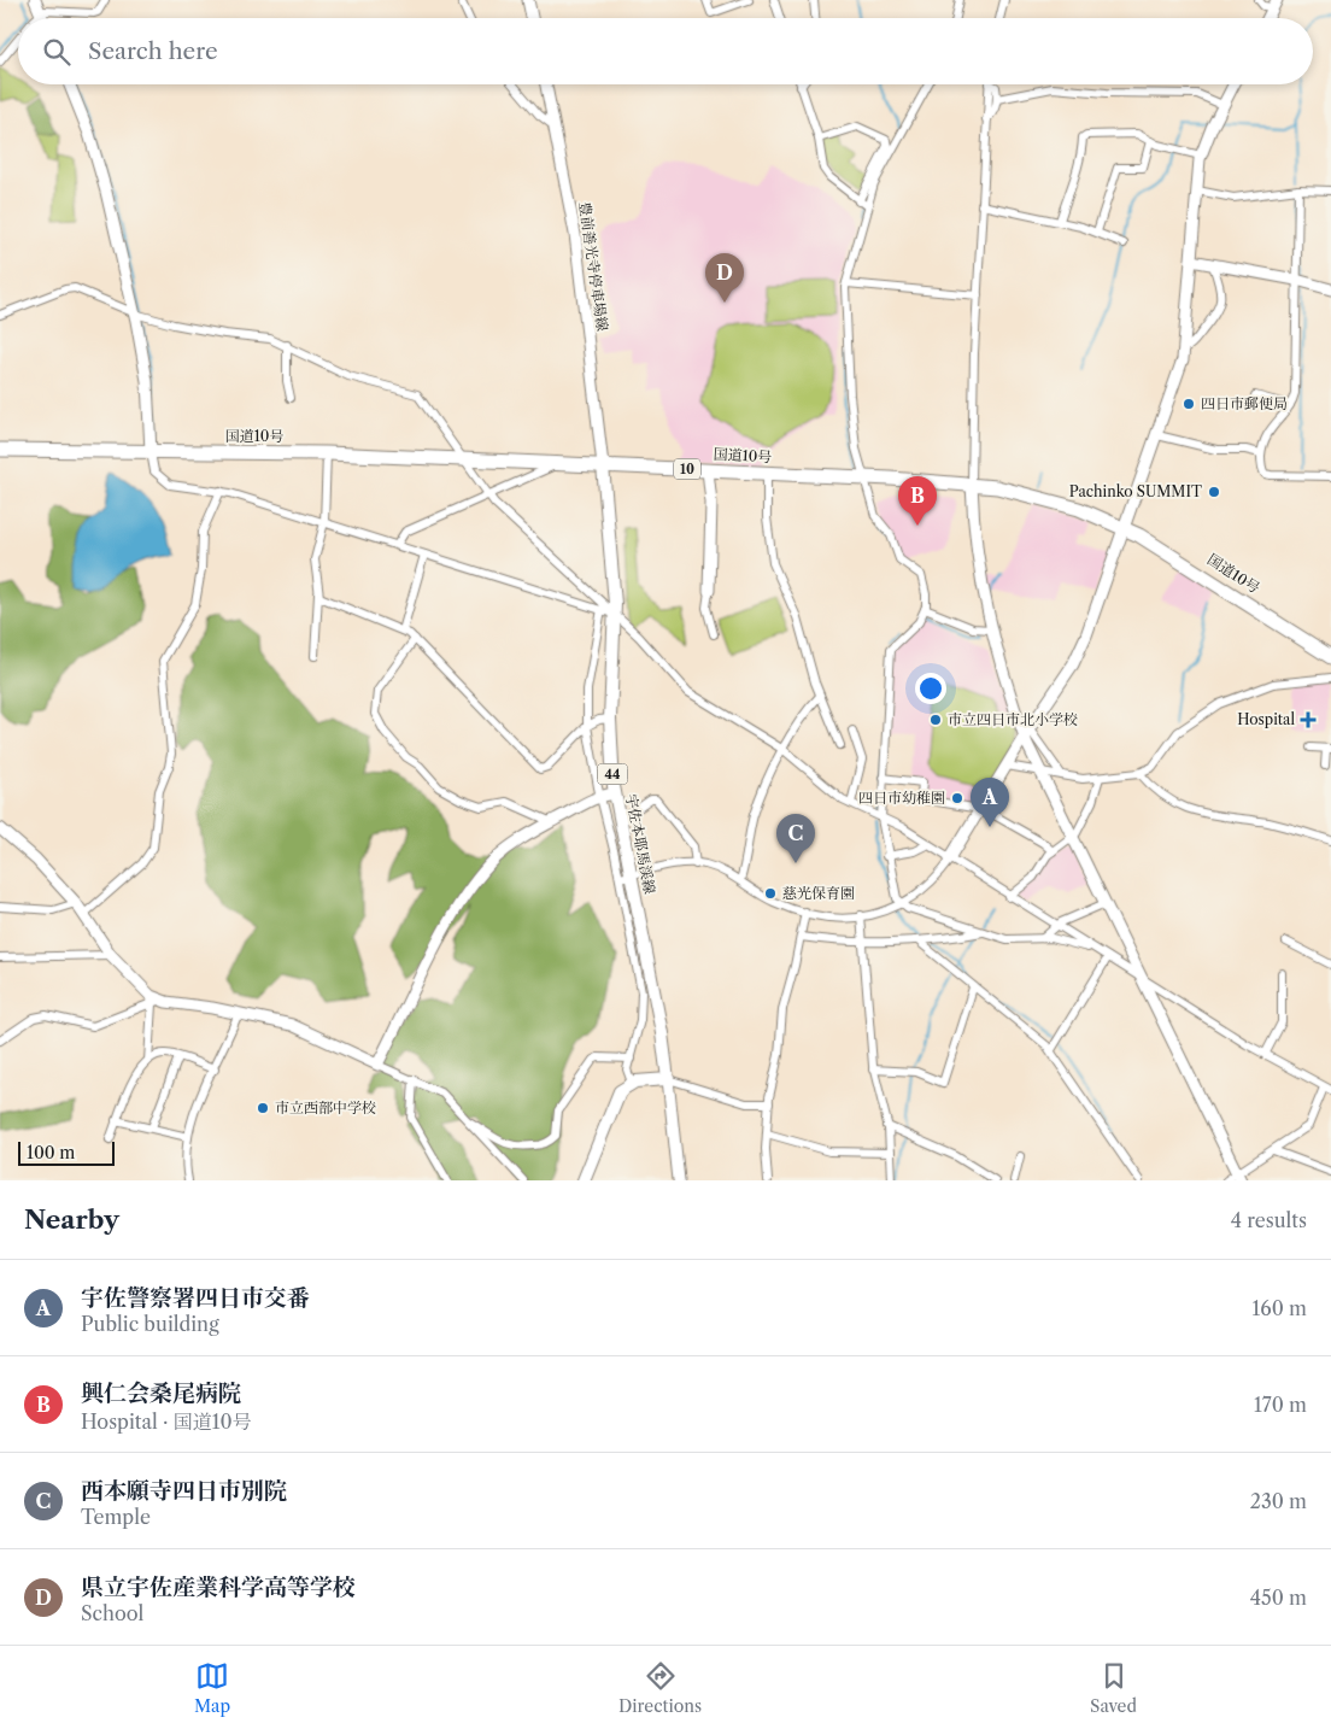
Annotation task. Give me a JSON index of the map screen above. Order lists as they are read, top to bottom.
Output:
{
  "streets": {
    "highway": ["国道10号", "10"],
    "main road": ["44", "宇佐本耶馬渓線"],
    "street": ["豊前善光寺停車場線"]
  },
  "crossings": [
    ["豊前善光寺停車場線", "国道10号"],
    ["豊前善光寺停車場線", "宇佐本耶馬渓線"],
    ["国道10号", "宇佐本耶馬渓線"],
    ["44", "宇佐本耶馬渓線"]
  ],
  "places": {
    "other": [
      "四日市郵便局",
      "Pachinko SUMMIT",
      "市立四日市北小学校",
      "四日市幼稚園",
      "慈光保育園",
      "市立西部中学校"
    ],
    "health": ["Hospital"]
  },
  "scale_bar": "100 m",
  "page": {
    "search": "Search here",
    "pins": [
      "D",
      "B",
      "A",
      "C"
    ],
    "scale": "100 m",
    "heading": ["Nearby", "4 results"],
    "list": [
      {
        "mark": "A",
        "name": "宇佐警察署四日市交番",
        "note": "Public building",
        "value": "160 m"
      },
      {
        "mark": "B",
        "name": "興仁会桑尾病院",
        "note": "Hospital · 国道10号",
        "value": "170 m"
      },
      {
        "mark": "C",
        "name": "西本願寺四日市別院",
        "note": "Temple",
        "value": "230 m"
      },
      {
        "mark": "D",
        "name": "県立宇佐産業科学高等学校",
        "note": "School",
        "value": "450 m"
      }
    ],
    "nav": ["Map", "Directions", "Saved"]
  }
}
